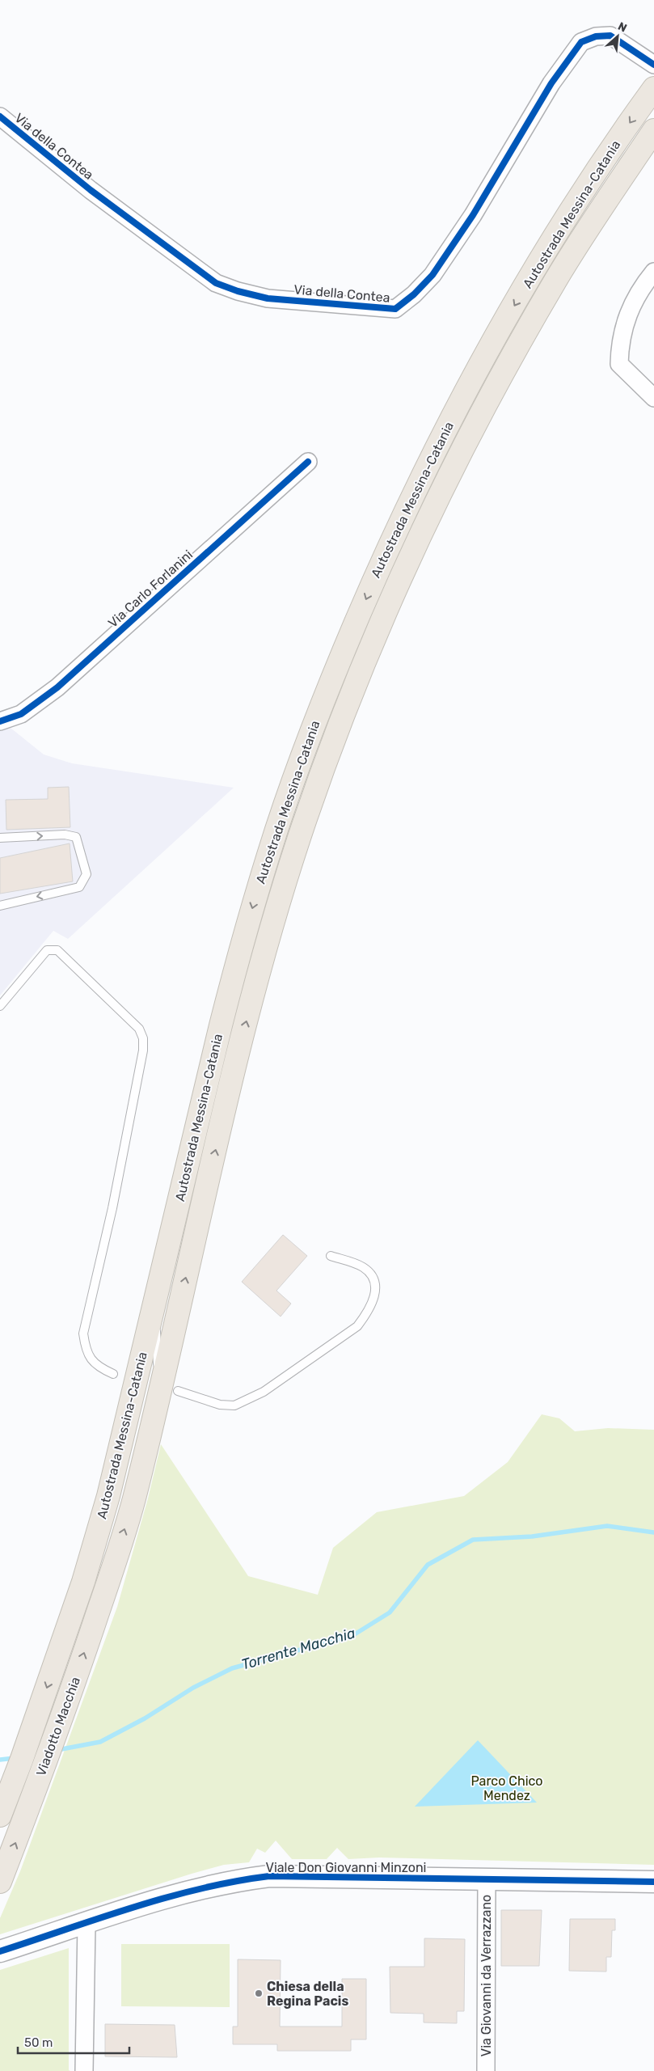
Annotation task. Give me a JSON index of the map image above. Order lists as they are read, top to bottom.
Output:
{
  "streets": {
    "highway": ["Autostrada Messina-Catania", "Viadotto Macchia"],
    "street": [
      "Via della Contea",
      "Via Carlo Forlanini",
      "Viale Don Giovanni Minzoni",
      "Via Giovanni da Verrazzano"
    ]
  },
  "crossings": [
    ["Autostrada Messina-Catania", "Viadotto Macchia"],
    ["Viale Don Giovanni Minzoni", "Via Giovanni da Verrazzano"]
  ],
  "water": ["Torrente Macchia"],
  "parks": ["Parco Chico Mendez"],
  "places": ["Chiesa della Regina Pacis"],
  "scale_bar": "50 m",
  "north": "top right"
}
